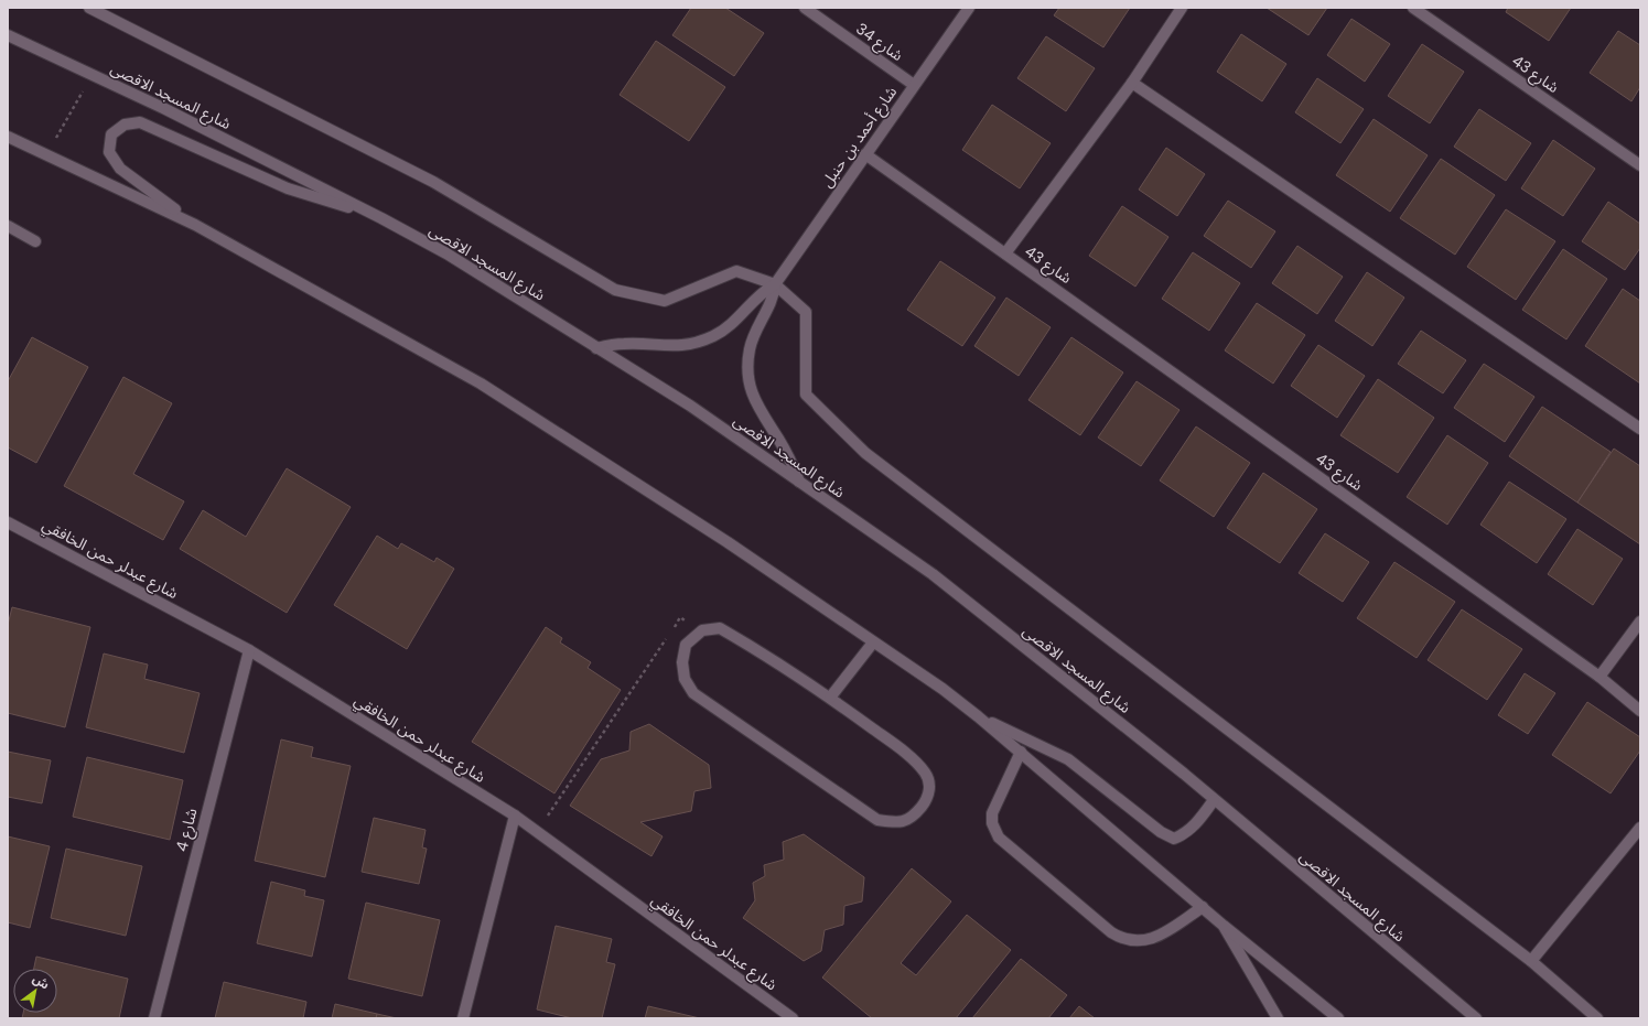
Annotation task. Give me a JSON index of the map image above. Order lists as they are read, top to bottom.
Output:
{
  "streets": {
    "street": [
      "شارع 34",
      "شارع 43",
      "شارع المسجد الاقصى",
      "شارع أحمد بن حنبل",
      "شارع عبدلر حمن الخافقي",
      "شارع 4"
    ]
  },
  "crossings": [
    ["شارع 34", "شارع أحمد بن حنبل"],
    ["شارع 43", "شارع أحمد بن حنبل"],
    ["شارع المسجد الاقصى", "شارع أحمد بن حنبل"],
    ["شارع عبدلر حمن الخافقي", "شارع 4"]
  ],
  "north": "top right"
}
